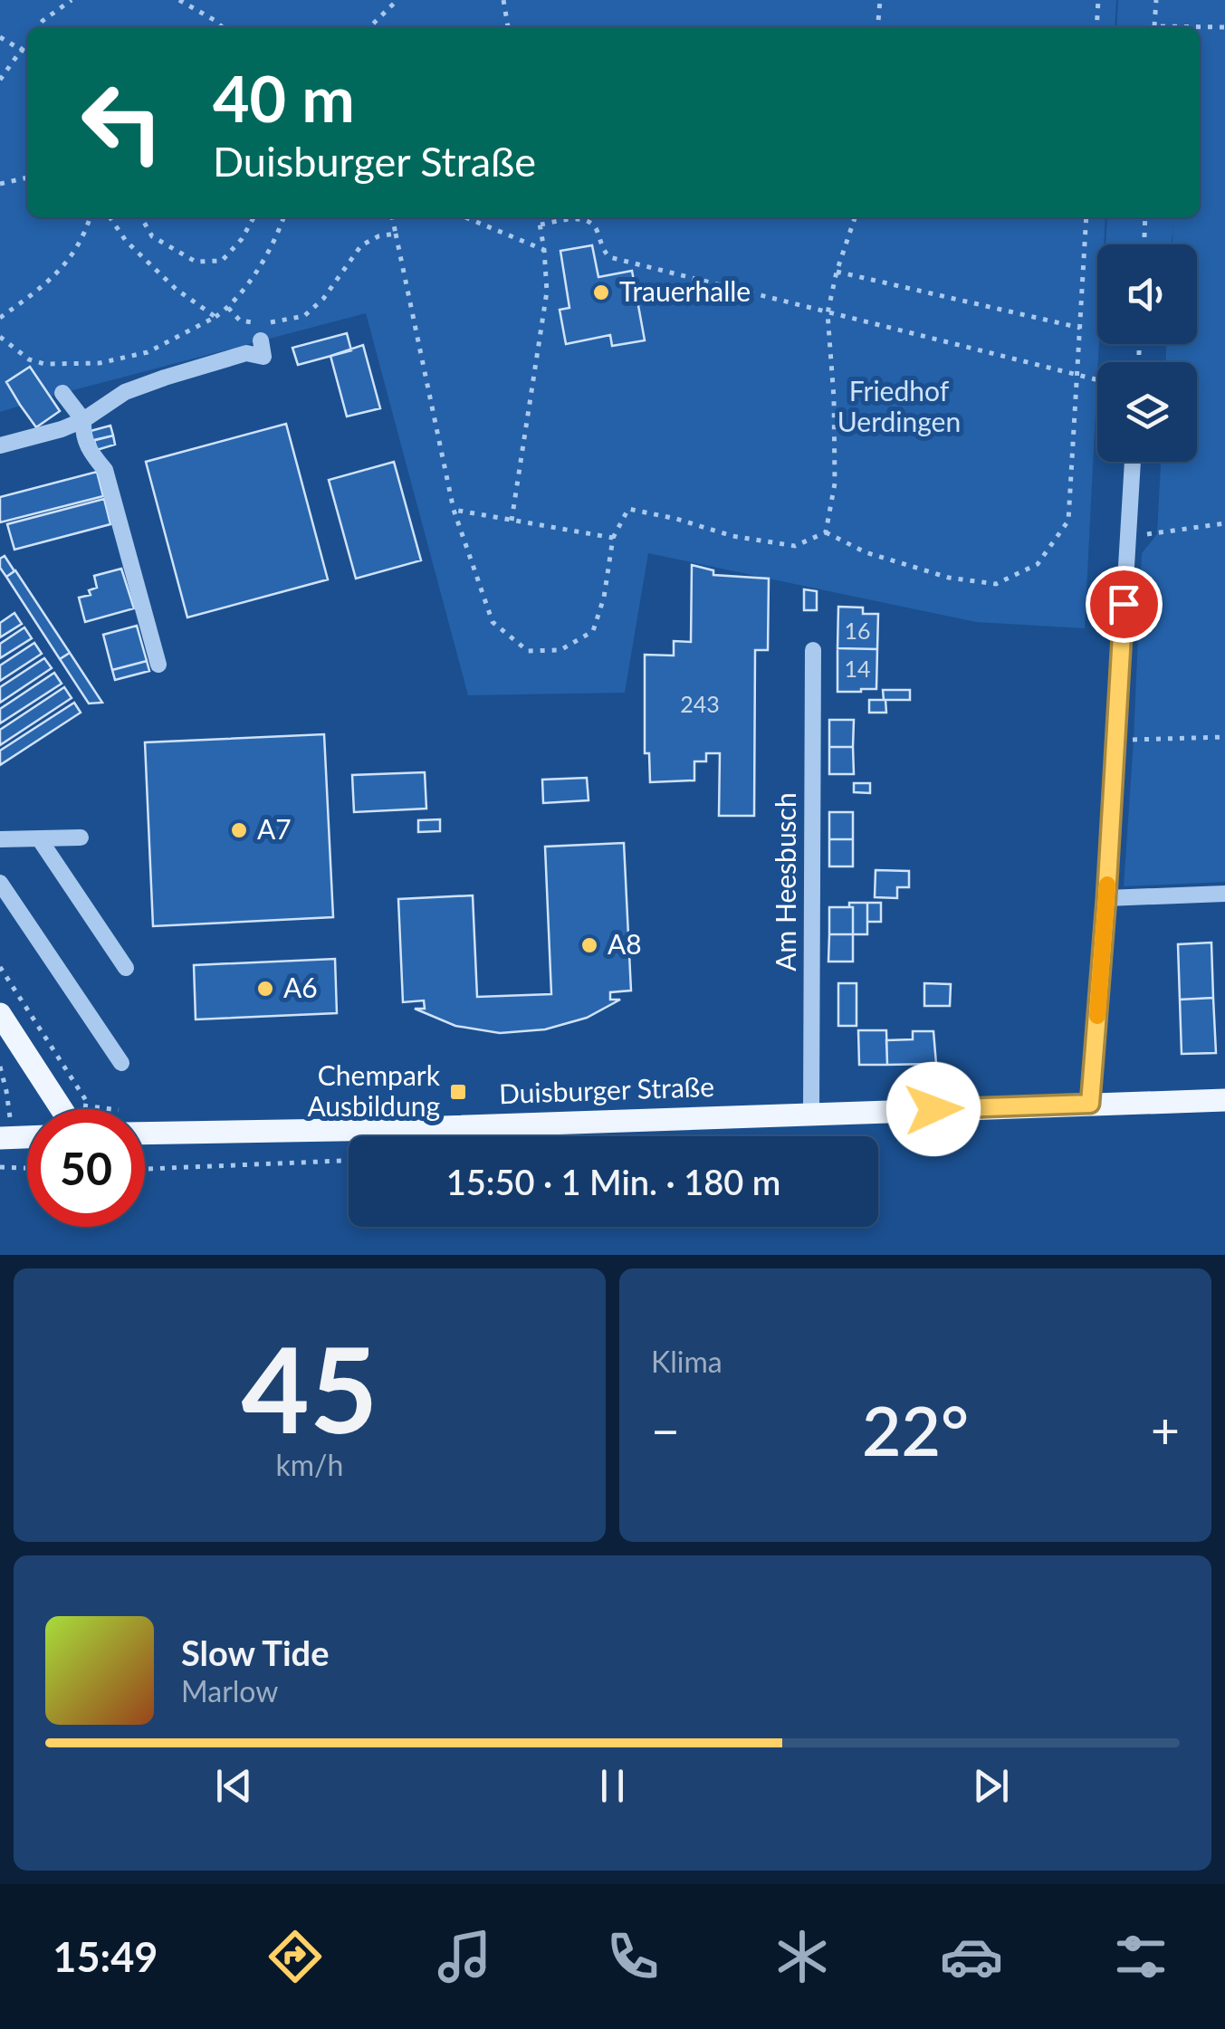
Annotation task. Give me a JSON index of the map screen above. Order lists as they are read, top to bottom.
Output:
{
  "streets": {
    "main road": ["Duisburger Straße"],
    "street": ["Am Heesbusch"]
  },
  "crossings": [
    ["Am Heesbusch", "Duisburger Straße"]
  ],
  "parks": ["Friedhof Uerdingen"],
  "places": {
    "other": [
      "Trauerhalle",
      "A7",
      "A8",
      "A6"
    ],
    "transit": ["Chempark Ausbildung"]
  },
  "house_numbers": ["16", "14", "243"],
  "page": {
    "turn": ["40 m", "Duisburger Straße"],
    "limit": "50",
    "trip": "15:50 · 1 Min. · 180 m",
    "tile": [
      ["45", "km/h"],
      "Klima"
    ],
    "heat": ["−", "22°", "+"],
    "song": ["Slow Tide", "Marlow"],
    "tabs": "15:49"
  }
}
